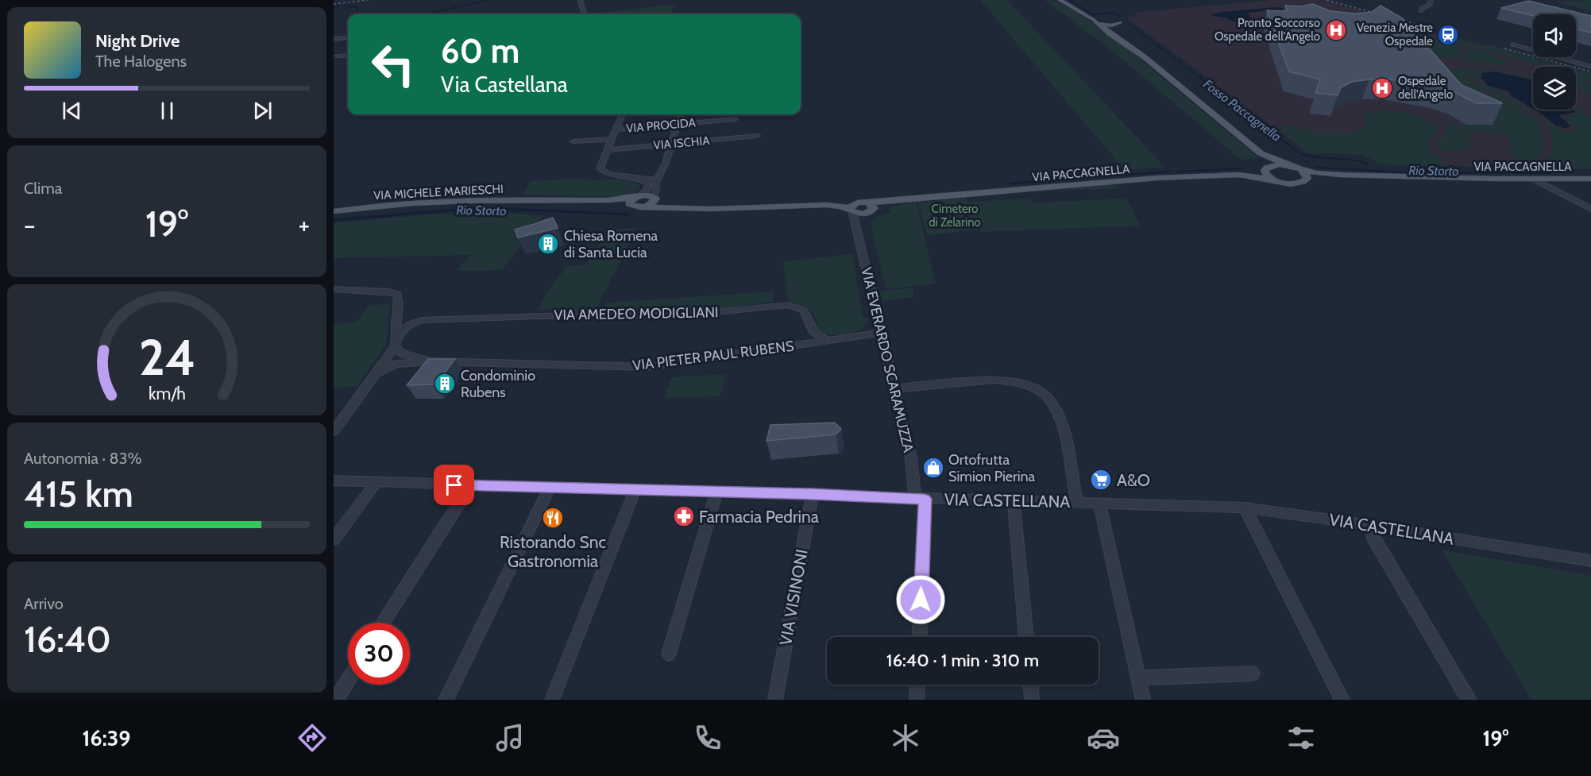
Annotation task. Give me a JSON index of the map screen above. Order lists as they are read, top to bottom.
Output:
{
  "streets": {
    "main road": ["VIA PACCAGNELLA", "VIA MICHELE MARIESCHI"],
    "street": [
      "VIA PROCIDA",
      "VIA ISCHIA",
      "VIA AMEDEO MODIGLIANI",
      "VIA PIETER PAUL RUBENS",
      "VIA EVERARDO SCARAMUZZA",
      "VIA CASTELLANA",
      "VIA VISINONI"
    ]
  },
  "crossings": [
    ["VIA PIETER PAUL RUBENS", "VIA EVERARDO SCARAMUZZA"],
    ["VIA EVERARDO SCARAMUZZA", "VIA CASTELLANA"],
    ["VIA CASTELLANA", "VIA VISINONI"]
  ],
  "water": ["Fosso Paccagnella", "Rio Storto"],
  "parks": ["Cimetero di Zelarino"],
  "places": {
    "hospital": ["Pronto Soccorso Ospedale dell'Angelo", "Ospedale dell'Angelo"],
    "station": ["Venezia Mestre Ospedale"],
    "building": ["Chiesa Romena di Santa Lucia", "Condominio Rubens"],
    "shop": ["Ortofrutta Simion Pierina"],
    "supermarket": ["A&O"],
    "pharmacy": ["Farmacia Pedrina"],
    "restaurant": ["Ristorando Snc Gastronomia"]
  },
  "page": {
    "turn": ["60 m", "Via Castellana"],
    "song": ["Night Drive", "The Halogens"],
    "tile": [
      "Clima",
      ["Autonomia · 83%", "415 km"],
      ["Arrivo", "16:40"]
    ],
    "heat": ["−", "19°", "+"],
    "limit": "30",
    "trip": "16:40 · 1 min · 310 m",
    "tabs": ["16:39", "19°"],
    "gauge": ["24", "km/h"]
  }
}
